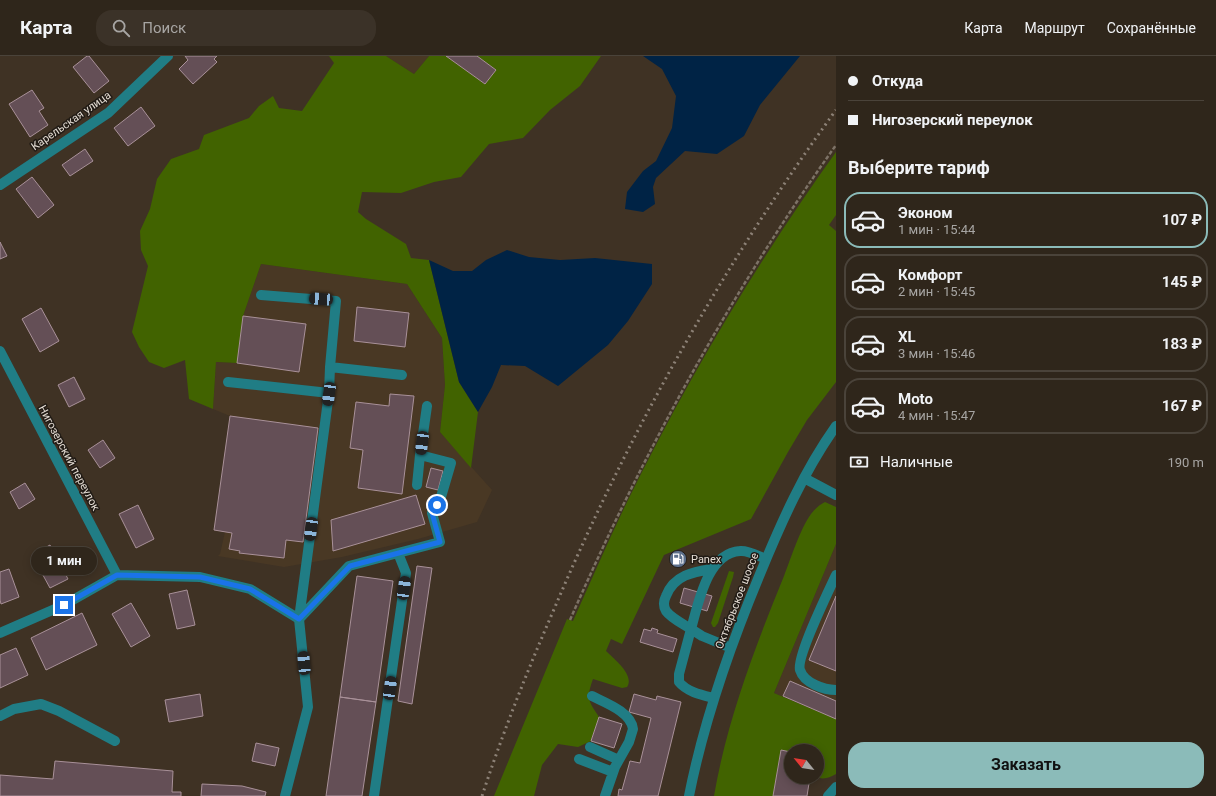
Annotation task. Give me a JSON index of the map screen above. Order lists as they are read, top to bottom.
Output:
{
  "streets": {
    "street": ["Карельская улица", "Нигозерский переулок", "Октябрьское шоссе"]
  },
  "places": {
    "fuel station": ["Panex"]
  },
  "north": "top left",
  "page": {
    "header": "Карта",
    "search": "Поиск",
    "nav": ["Карта", "Маршрут", "Сохранённые"],
    "banner": ["Откуда", "Нигозерский переулок"],
    "heading": "Выберите тариф",
    "list": [
      {
        "name": "Эконом",
        "note": "1 мин · 15:44",
        "value": "107 ₽"
      },
      {
        "name": "Комфорт",
        "note": "2 мин · 15:45",
        "value": "145 ₽"
      },
      {
        "name": "XL",
        "note": "3 мин · 15:46",
        "value": "183 ₽"
      },
      {
        "name": "Moto",
        "note": "4 мин · 15:47",
        "value": "167 ₽"
      }
    ],
    "pay": ["Наличные", "190 m"],
    "bubble": "1 мин",
    "buttons": "Заказать"
  }
}
